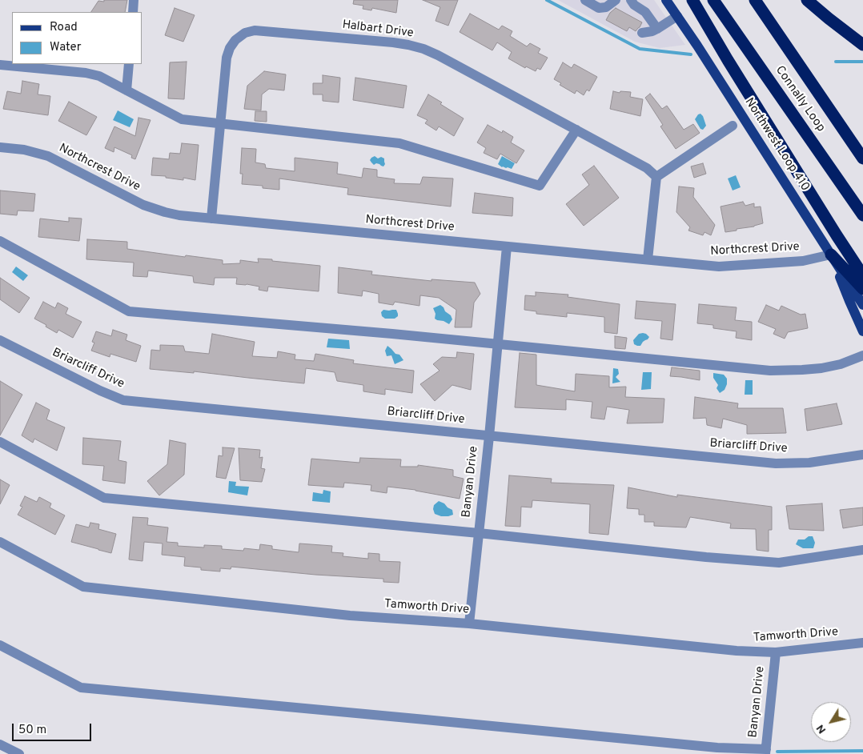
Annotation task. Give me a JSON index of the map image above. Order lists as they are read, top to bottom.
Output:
{
  "streets": {
    "highway": ["Connally Loop"],
    "main road": ["Northwest Loop 410"],
    "street": [
      "Halbart Drive",
      "Northcrest Drive",
      "Briarcliff Drive",
      "Banyan Drive",
      "Tamworth Drive"
    ]
  },
  "crossings": [
    ["Halbart Drive", "Northcrest Drive"],
    ["Northwest Loop 410", "Northcrest Drive"],
    ["Northcrest Drive", "Banyan Drive"],
    ["Briarcliff Drive", "Banyan Drive"],
    ["Banyan Drive", "Tamworth Drive"]
  ],
  "legend": ["Road", "Water"],
  "scale_bar": "50 m",
  "north": "bottom left"
}
